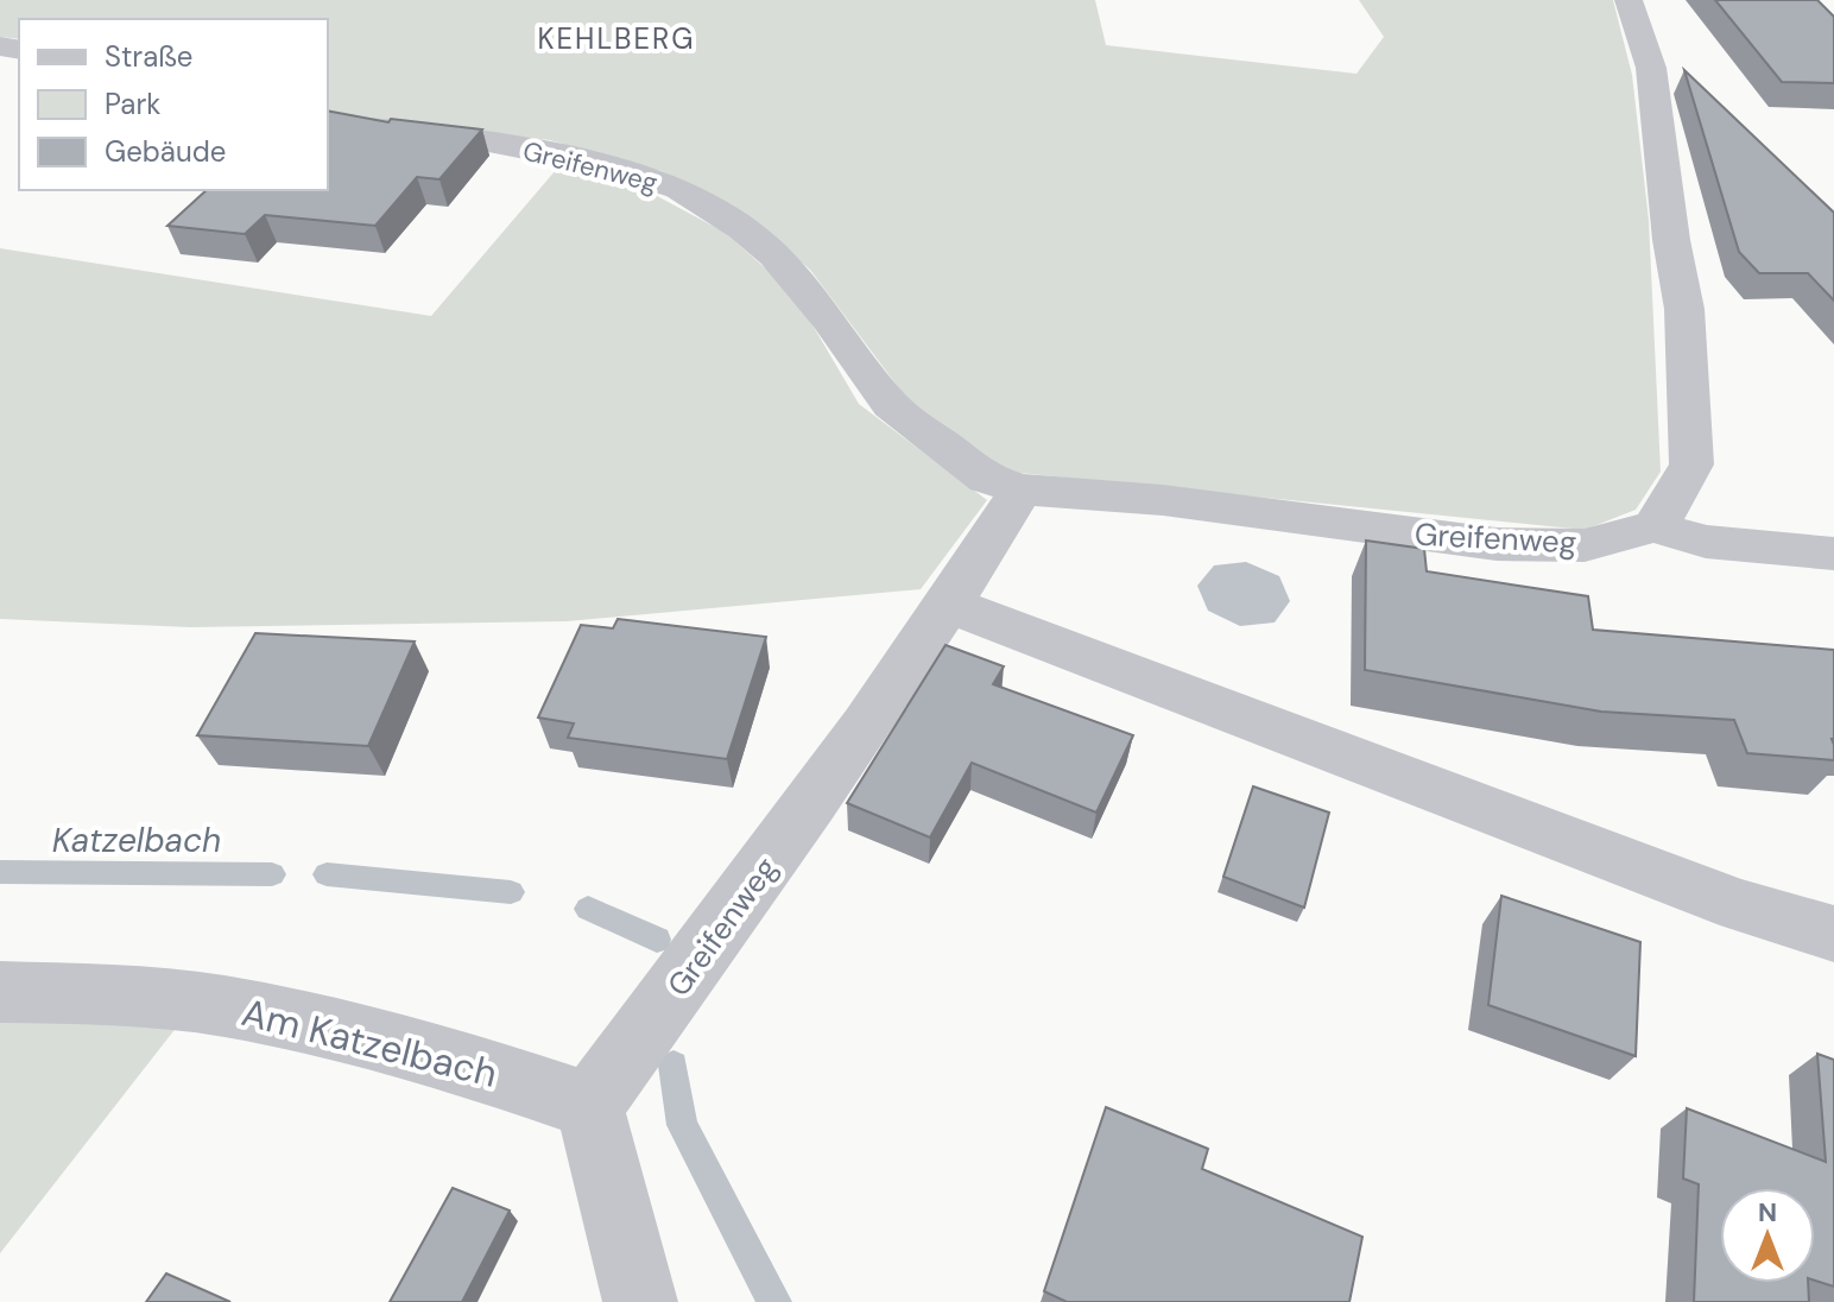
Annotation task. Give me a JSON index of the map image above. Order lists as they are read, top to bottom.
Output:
{
  "streets": {
    "street": ["Greifenweg", "Am Katzelbach"]
  },
  "crossings": [
    ["Greifenweg", "Am Katzelbach"]
  ],
  "districts": ["KEHLBERG"],
  "water": ["Katzelbach"],
  "legend": ["Straße", "Park", "Gebäude"],
  "north": "top"
}
